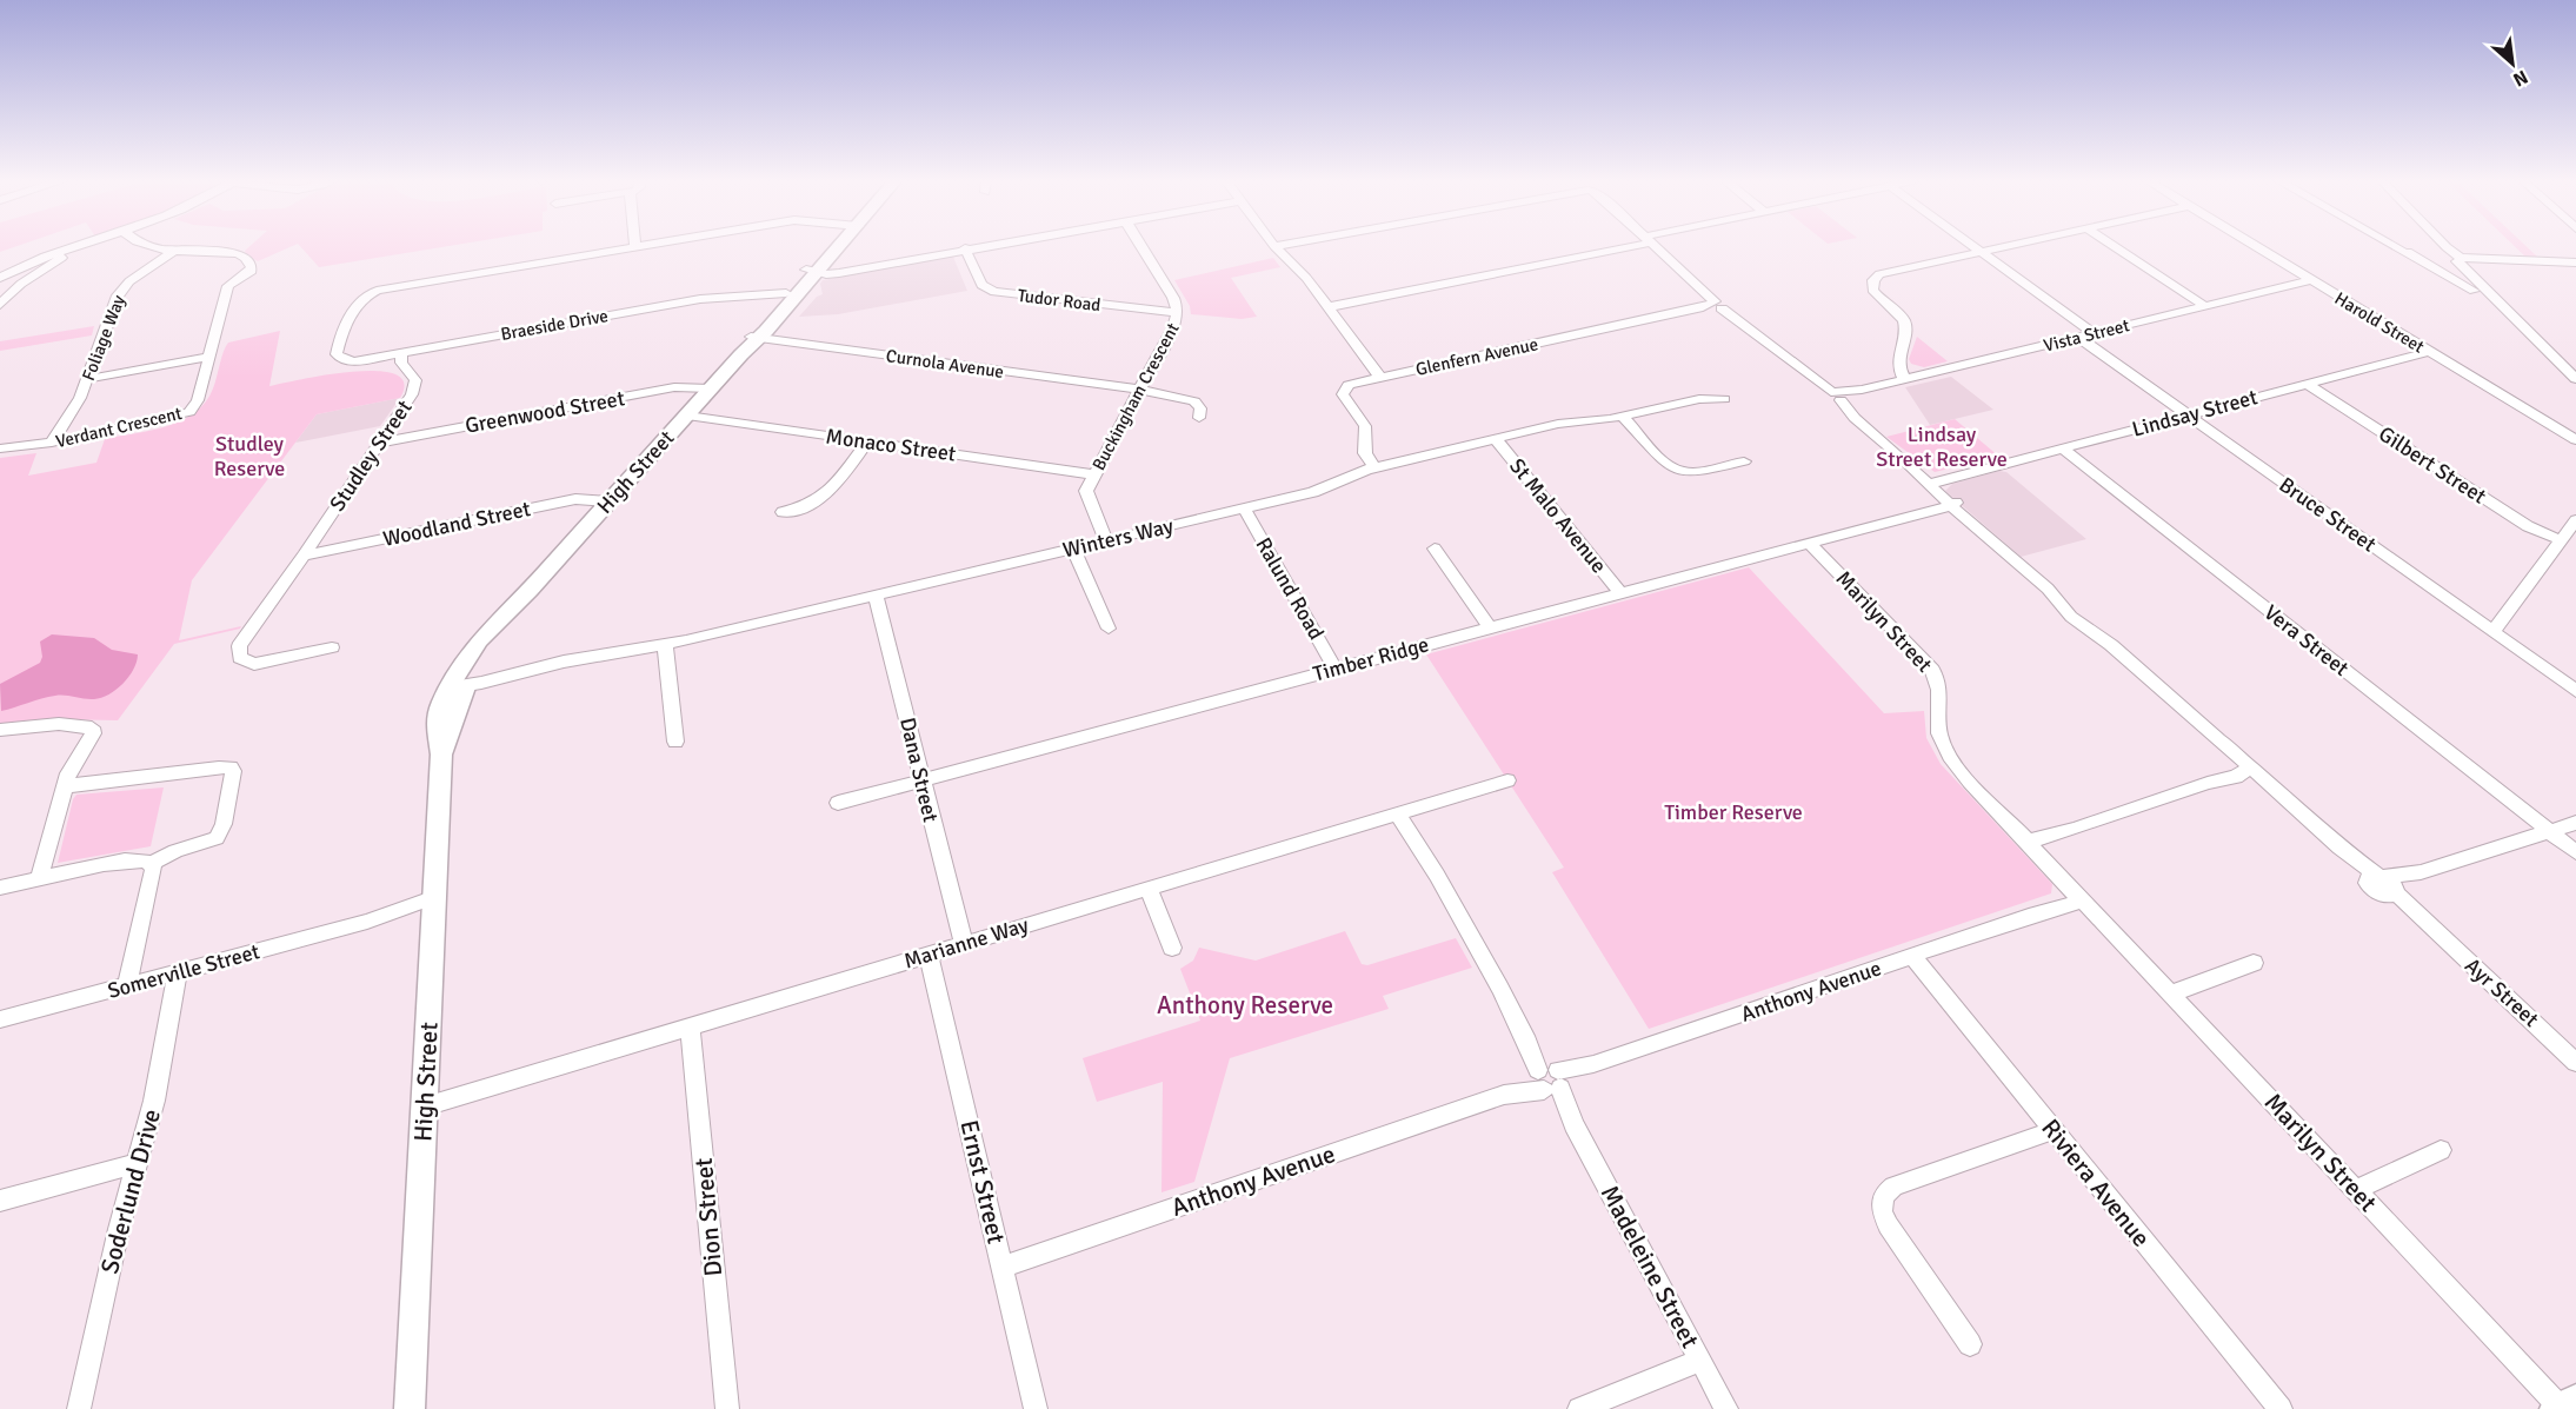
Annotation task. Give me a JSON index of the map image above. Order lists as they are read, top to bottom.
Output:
{
  "streets": {
    "main road": ["High Street"],
    "street": [
      "Tudor Road",
      "Harold Street",
      "Braeside Drive",
      "Vista Street",
      "Foliage Way",
      "Glenfern Avenue",
      "Curnola Avenue",
      "Buckingham Crescent",
      "Greenwood Street",
      "Lindsay Street",
      "Verdant Crescent",
      "Monaco Street",
      "Studley Street",
      "Gilbert Street",
      "Bruce Street",
      "St Malo Avenue",
      "Woodland Street",
      "Winters Way",
      "Ralund Road",
      "Marilyn Street",
      "Vera Street",
      "Timber Ridge",
      "Dana Street",
      "Marianne Way",
      "Somerville Street",
      "Anthony Avenue",
      "Ayr Street",
      "Ernst Street",
      "Riviera Avenue",
      "Soderlund Drive",
      "Dion Street",
      "Madeleine Street"
    ]
  },
  "crossings": [
    ["Tudor Road", "Buckingham Crescent"],
    ["Harold Street", "Vista Street"],
    ["Harold Street", "Lindsay Street"],
    ["Braeside Drive", "Studley Street"],
    ["Braeside Drive", "High Street"],
    ["Vista Street", "Bruce Street"],
    ["Vista Street", "Ayr Street"],
    ["Foliage Way", "Verdant Crescent"],
    ["Glenfern Avenue", "Winters Way"],
    ["Glenfern Avenue", "Ayr Street"],
    ["Curnola Avenue", "Buckingham Crescent"],
    ["Curnola Avenue", "High Street"],
    ["Buckingham Crescent", "Monaco Street"],
    ["Buckingham Crescent", "Winters Way"],
    ["Greenwood Street", "Studley Street"],
    ["Greenwood Street", "High Street"],
    ["Lindsay Street", "Gilbert Street"],
    ["Lindsay Street", "Bruce Street"],
    ["Lindsay Street", "Vera Street"],
    ["Lindsay Street", "Ayr Street"],
    ["Monaco Street", "High Street"],
    ["Studley Street", "Woodland Street"],
    ["High Street", "Woodland Street"],
    ["High Street", "Winters Way"],
    ["High Street", "Marianne Way"],
    ["High Street", "Somerville Street"],
    ["St Malo Avenue", "Winters Way"],
    ["St Malo Avenue", "Timber Ridge"],
    ["Winters Way", "Ralund Road"],
    ["Winters Way", "Dana Street"],
    ["Ralund Road", "Timber Ridge"],
    ["Marilyn Street", "Timber Ridge"],
    ["Marilyn Street", "Anthony Avenue"],
    ["Timber Ridge", "Dana Street"],
    ["Timber Ridge", "Ayr Street"],
    ["Dana Street", "Marianne Way"],
    ["Marianne Way", "Ernst Street"],
    ["Marianne Way", "Dion Street"],
    ["Marianne Way", "Madeleine Street"],
    ["Somerville Street", "Soderlund Drive"],
    ["Anthony Avenue", "Ernst Street"],
    ["Anthony Avenue", "Riviera Avenue"],
    ["Anthony Avenue", "Madeleine Street"]
  ],
  "parks": [
    "Lindsay Street Reserve",
    "Studley Reserve",
    "Timber Reserve",
    "Anthony Reserve"
  ],
  "north": "bottom right"
}
